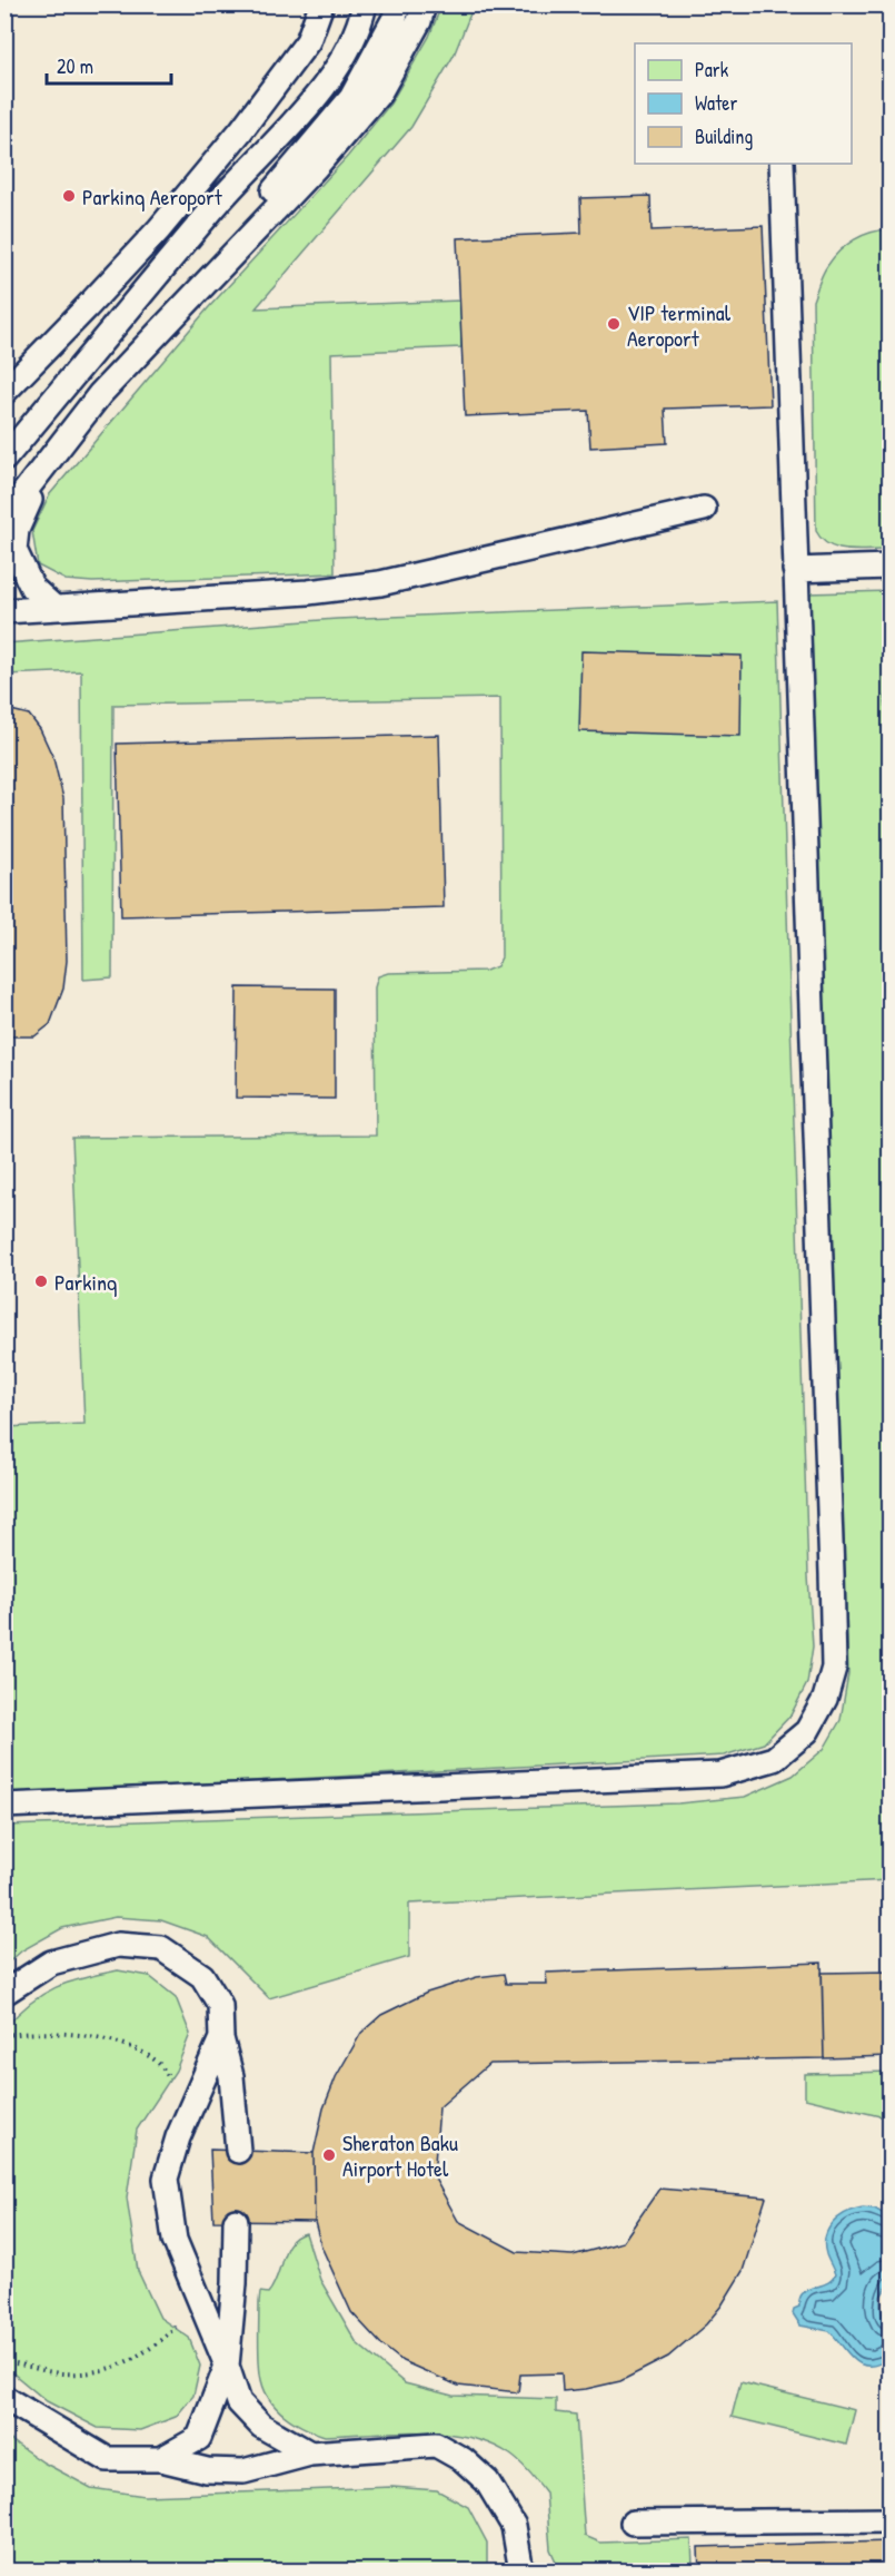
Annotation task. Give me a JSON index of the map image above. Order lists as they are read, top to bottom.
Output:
{
  "places": [
    "Parkinq Aeroport",
    "VIP terminal Aeroport",
    "Parkinq",
    "Sheraton Baku Airport Hotel"
  ],
  "legend": ["Park", "Water", "Building"],
  "scale_bar": "20 m"
}
